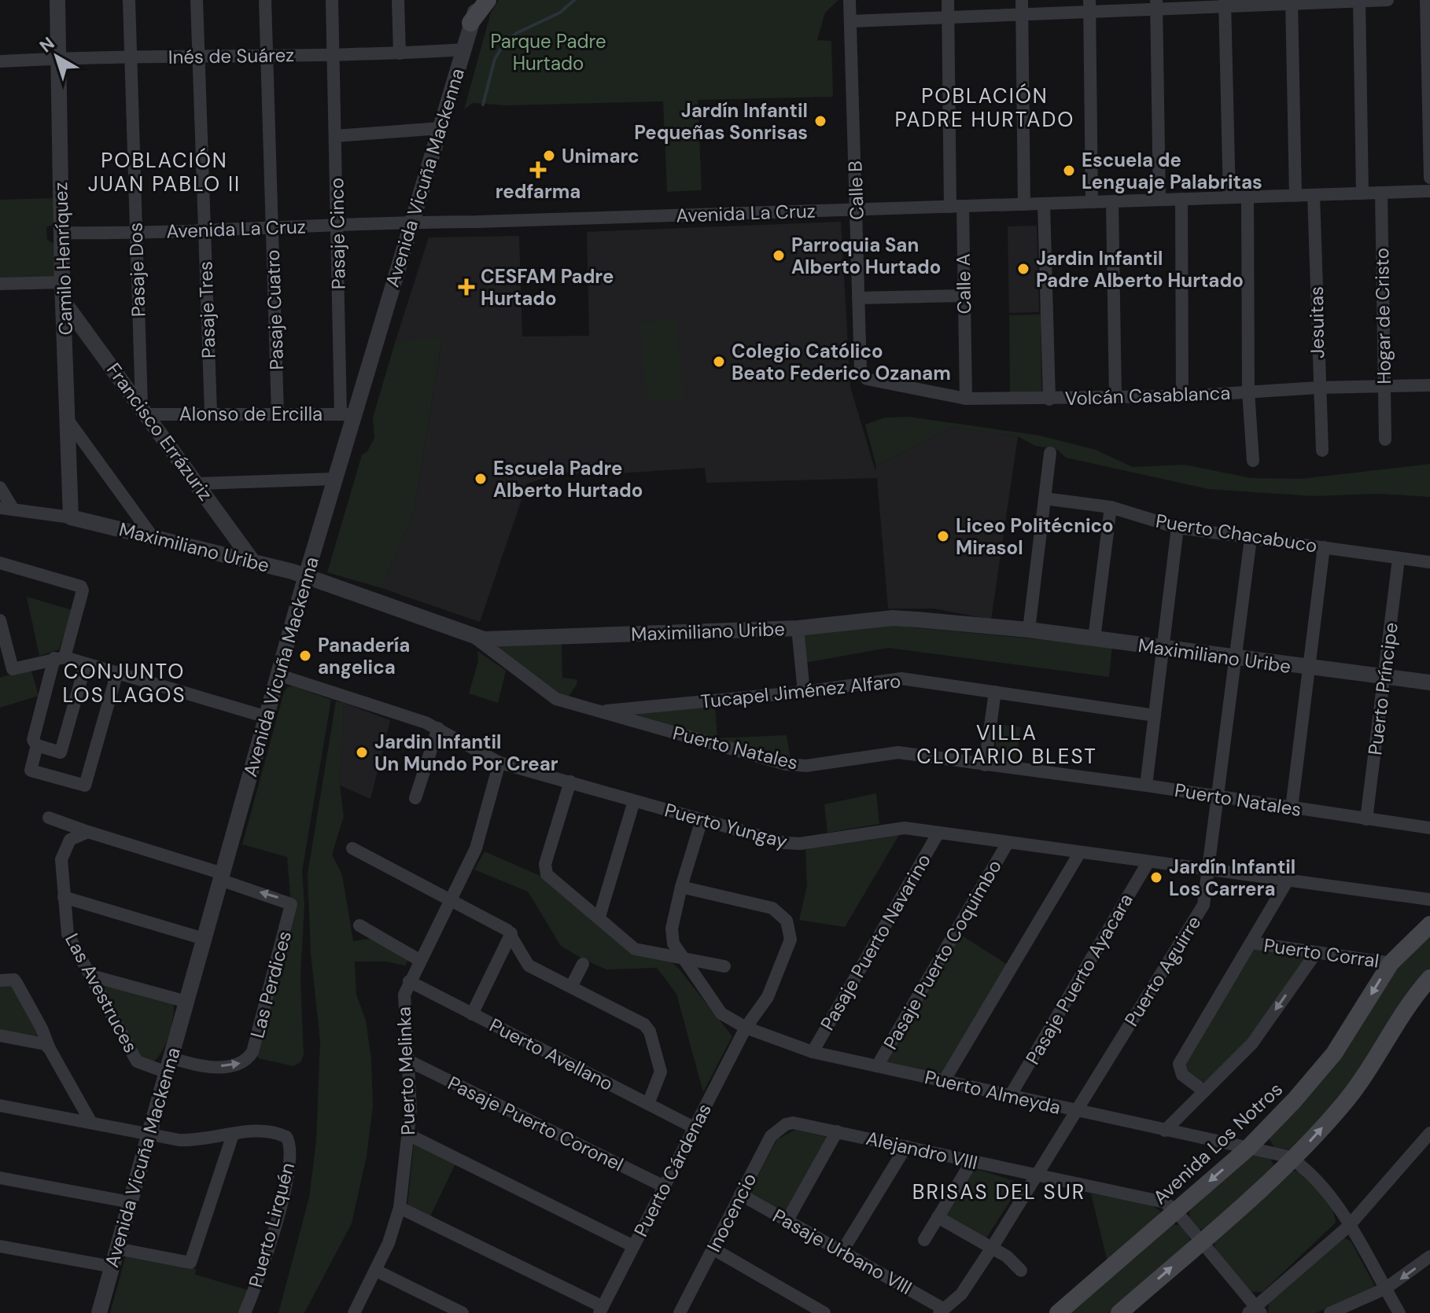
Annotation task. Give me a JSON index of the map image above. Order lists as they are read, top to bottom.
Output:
{
  "streets": {
    "main road": ["Avenida Los Notros"],
    "street": [
      "Inés de Suárez",
      "Avenida Vicuña Mackenna",
      "Calle B",
      "Avenida La Cruz",
      "Pasaje Cinco",
      "Camilo Henríquez",
      "Pasaje Dos",
      "Calle A",
      "Pasaje Tres",
      "Pasaje Cuatro",
      "Hogar de Cristo",
      "Jesuitas",
      "Volcán Casablanca",
      "Alonso de Ercilla",
      "Francisco Errázuriz",
      "Puerto Chacabuco",
      "Maximiliano Uribe",
      "Puerto Príncipe",
      "Tucapel Jiménez Alfaro",
      "Puerto Natales",
      "Puerto Yungay",
      "Pasaje Puerto Navarino",
      "Puerto Corral",
      "Pasaje Puerto Coquimbo",
      "Puerto Aguirre",
      "Pasaje Puerto Ayacara",
      "Las Perdices",
      "Las Avestruces",
      "Puerto Avellano",
      "Puerto Melinka",
      "Puerto Almeyda",
      "Pasaje Puerto Coronel",
      "Alejandro VIII",
      "Puerto Cárdenas",
      "Inocencio",
      "Puerto Lirquén",
      "Pasaje Urbano VIII"
    ]
  },
  "crossings": [
    ["Inés de Suárez", "Avenida Vicuña Mackenna"],
    ["Inés de Suárez", "Pasaje Cinco"],
    ["Inés de Suárez", "Camilo Henríquez"],
    ["Inés de Suárez", "Pasaje Dos"],
    ["Inés de Suárez", "Pasaje Tres"],
    ["Inés de Suárez", "Pasaje Cuatro"],
    ["Avenida Vicuña Mackenna", "Avenida La Cruz"],
    ["Avenida Vicuña Mackenna", "Pasaje Cinco"],
    ["Avenida Vicuña Mackenna", "Alonso de Ercilla"],
    ["Avenida Vicuña Mackenna", "Maximiliano Uribe"],
    ["Avenida Vicuña Mackenna", "Puerto Yungay"],
    ["Avenida Vicuña Mackenna", "Las Perdices"],
    ["Avenida Vicuña Mackenna", "Las Avestruces"],
    ["Calle B", "Avenida La Cruz"],
    ["Calle B", "Volcán Casablanca"],
    ["Avenida La Cruz", "Pasaje Cinco"],
    ["Avenida La Cruz", "Camilo Henríquez"],
    ["Avenida La Cruz", "Pasaje Dos"],
    ["Avenida La Cruz", "Calle A"],
    ["Avenida La Cruz", "Pasaje Tres"],
    ["Avenida La Cruz", "Pasaje Cuatro"],
    ["Avenida La Cruz", "Hogar de Cristo"],
    ["Avenida La Cruz", "Jesuitas"],
    ["Pasaje Cinco", "Alonso de Ercilla"],
    ["Camilo Henríquez", "Francisco Errázuriz"],
    ["Camilo Henríquez", "Maximiliano Uribe"],
    ["Pasaje Dos", "Alonso de Ercilla"],
    ["Pasaje Dos", "Francisco Errázuriz"],
    ["Calle A", "Volcán Casablanca"],
    ["Pasaje Tres", "Alonso de Ercilla"],
    ["Pasaje Cuatro", "Alonso de Ercilla"],
    ["Hogar de Cristo", "Volcán Casablanca"],
    ["Jesuitas", "Volcán Casablanca"],
    ["Alonso de Ercilla", "Francisco Errázuriz"],
    ["Francisco Errázuriz", "Maximiliano Uribe"],
    ["Puerto Chacabuco", "Puerto Príncipe"],
    ["Puerto Chacabuco", "Puerto Aguirre"],
    ["Maximiliano Uribe", "Puerto Príncipe"],
    ["Maximiliano Uribe", "Puerto Natales"],
    ["Maximiliano Uribe", "Puerto Aguirre"],
    ["Puerto Príncipe", "Puerto Natales"],
    ["Tucapel Jiménez Alfaro", "Puerto Natales"],
    ["Puerto Natales", "Puerto Aguirre"],
    ["Puerto Yungay", "Pasaje Puerto Navarino"],
    ["Puerto Yungay", "Pasaje Puerto Coquimbo"],
    ["Puerto Yungay", "Puerto Aguirre"],
    ["Puerto Yungay", "Pasaje Puerto Ayacara"],
    ["Puerto Yungay", "Puerto Melinka"],
    ["Puerto Yungay", "Puerto Almeyda"],
    ["Pasaje Puerto Navarino", "Puerto Almeyda"],
    ["Puerto Corral", "Avenida Los Notros"],
    ["Pasaje Puerto Coquimbo", "Puerto Almeyda"],
    ["Puerto Aguirre", "Puerto Almeyda"],
    ["Puerto Aguirre", "Alejandro VIII"],
    ["Puerto Aguirre", "Pasaje Urbano VIII"],
    ["Pasaje Puerto Ayacara", "Puerto Almeyda"],
    ["Las Perdices", "Las Avestruces"],
    ["Puerto Avellano", "Puerto Melinka"],
    ["Puerto Avellano", "Puerto Cárdenas"],
    ["Puerto Melinka", "Pasaje Puerto Coronel"],
    ["Puerto Almeyda", "Avenida Los Notros"],
    ["Puerto Almeyda", "Puerto Cárdenas"],
    ["Pasaje Puerto Coronel", "Puerto Cárdenas"],
    ["Avenida Los Notros", "Alejandro VIII"],
    ["Alejandro VIII", "Inocencio"],
    ["Inocencio", "Pasaje Urbano VIII"]
  ],
  "districts": [
    "POBLACIÓN PADRE HURTADO",
    "POBLACIÓN JUAN PABLO II",
    "CONJUNTO LOS LAGOS",
    "VILLA CLOTARIO BLEST",
    "BRISAS DEL SUR"
  ],
  "parks": ["Parque Padre Hurtado"],
  "places": {
    "other": [
      "Jardín Infantil Pequeñas Sonrisas",
      "Unimarc",
      "Escuela de Lenguaje Palabritas",
      "Parroquia San Alberto Hurtado",
      "Jardin Infantil Padre Alberto Hurtado",
      "Colegio Católico Beato Federico Ozanam",
      "Escuela Padre Alberto Hurtado",
      "Liceo Politécnico Mirasol",
      "Panadería angelica",
      "Jardin Infantil Un Mundo Por Crear",
      "Jardín Infantil Los Carrera"
    ],
    "health": ["redfarma", "CESFAM Padre Hurtado"]
  },
  "north": "top left"
}
